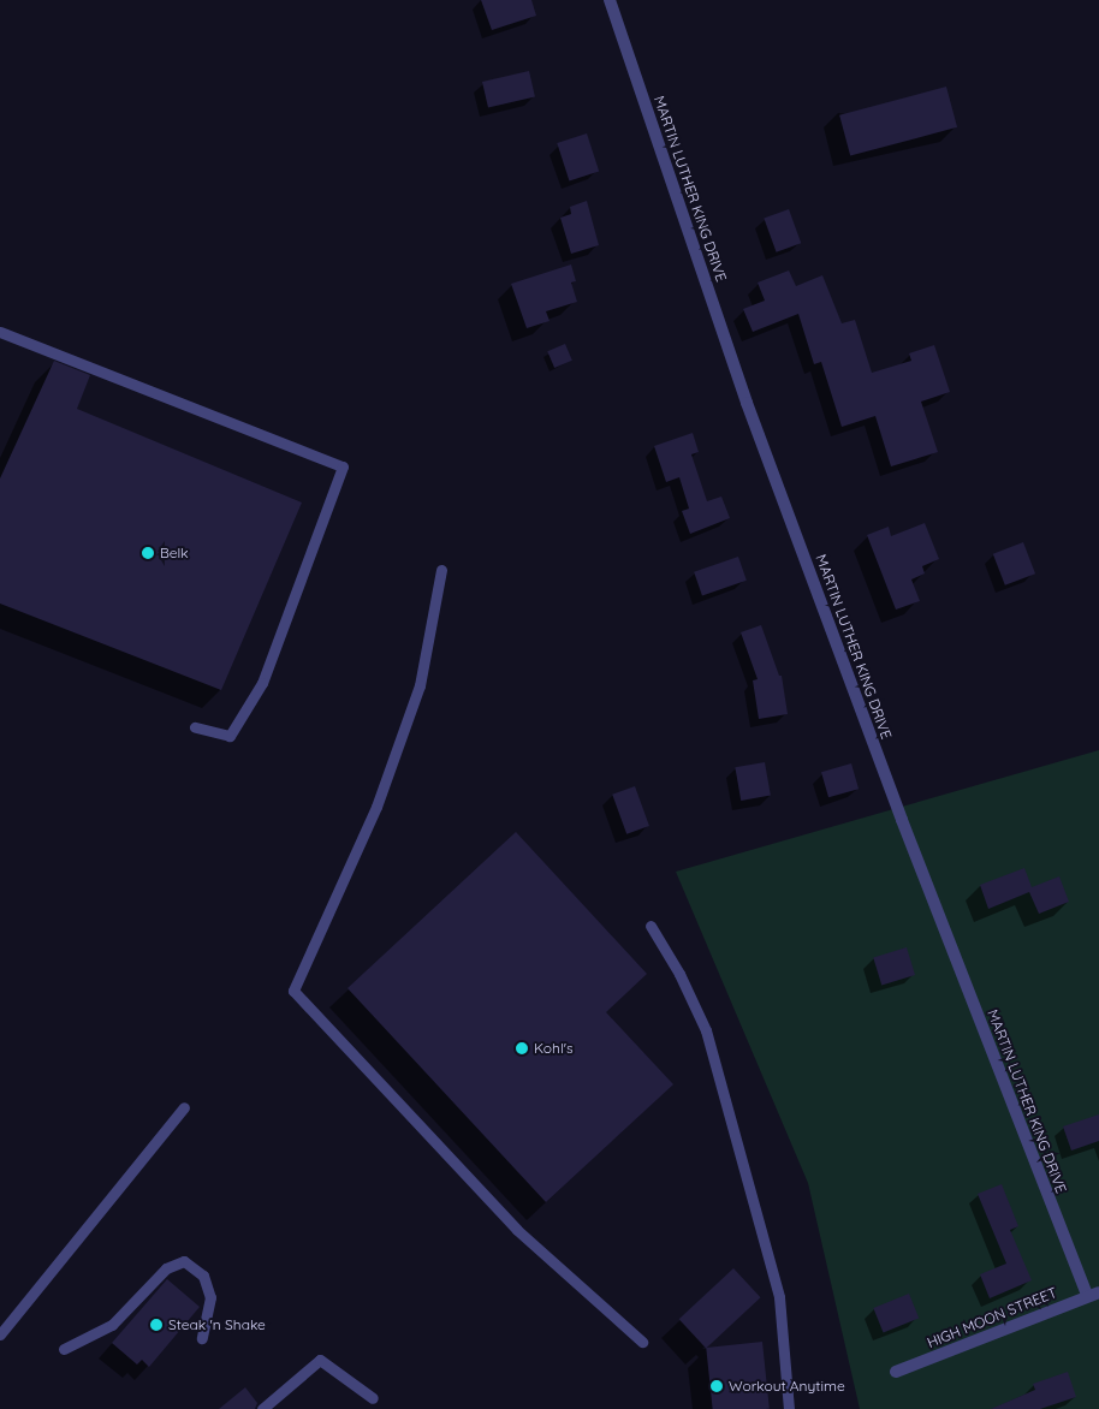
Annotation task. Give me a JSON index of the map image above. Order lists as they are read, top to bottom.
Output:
{
  "streets": {
    "street": ["MARTIN LUTHER KING DRIVE", "HIGH MOON STREET"]
  },
  "crossings": [
    ["MARTIN LUTHER KING DRIVE", "HIGH MOON STREET"]
  ],
  "places": [
    "Belk",
    "Kohl's",
    "Steak 'n Shake",
    "Workout Anytime"
  ]
}
